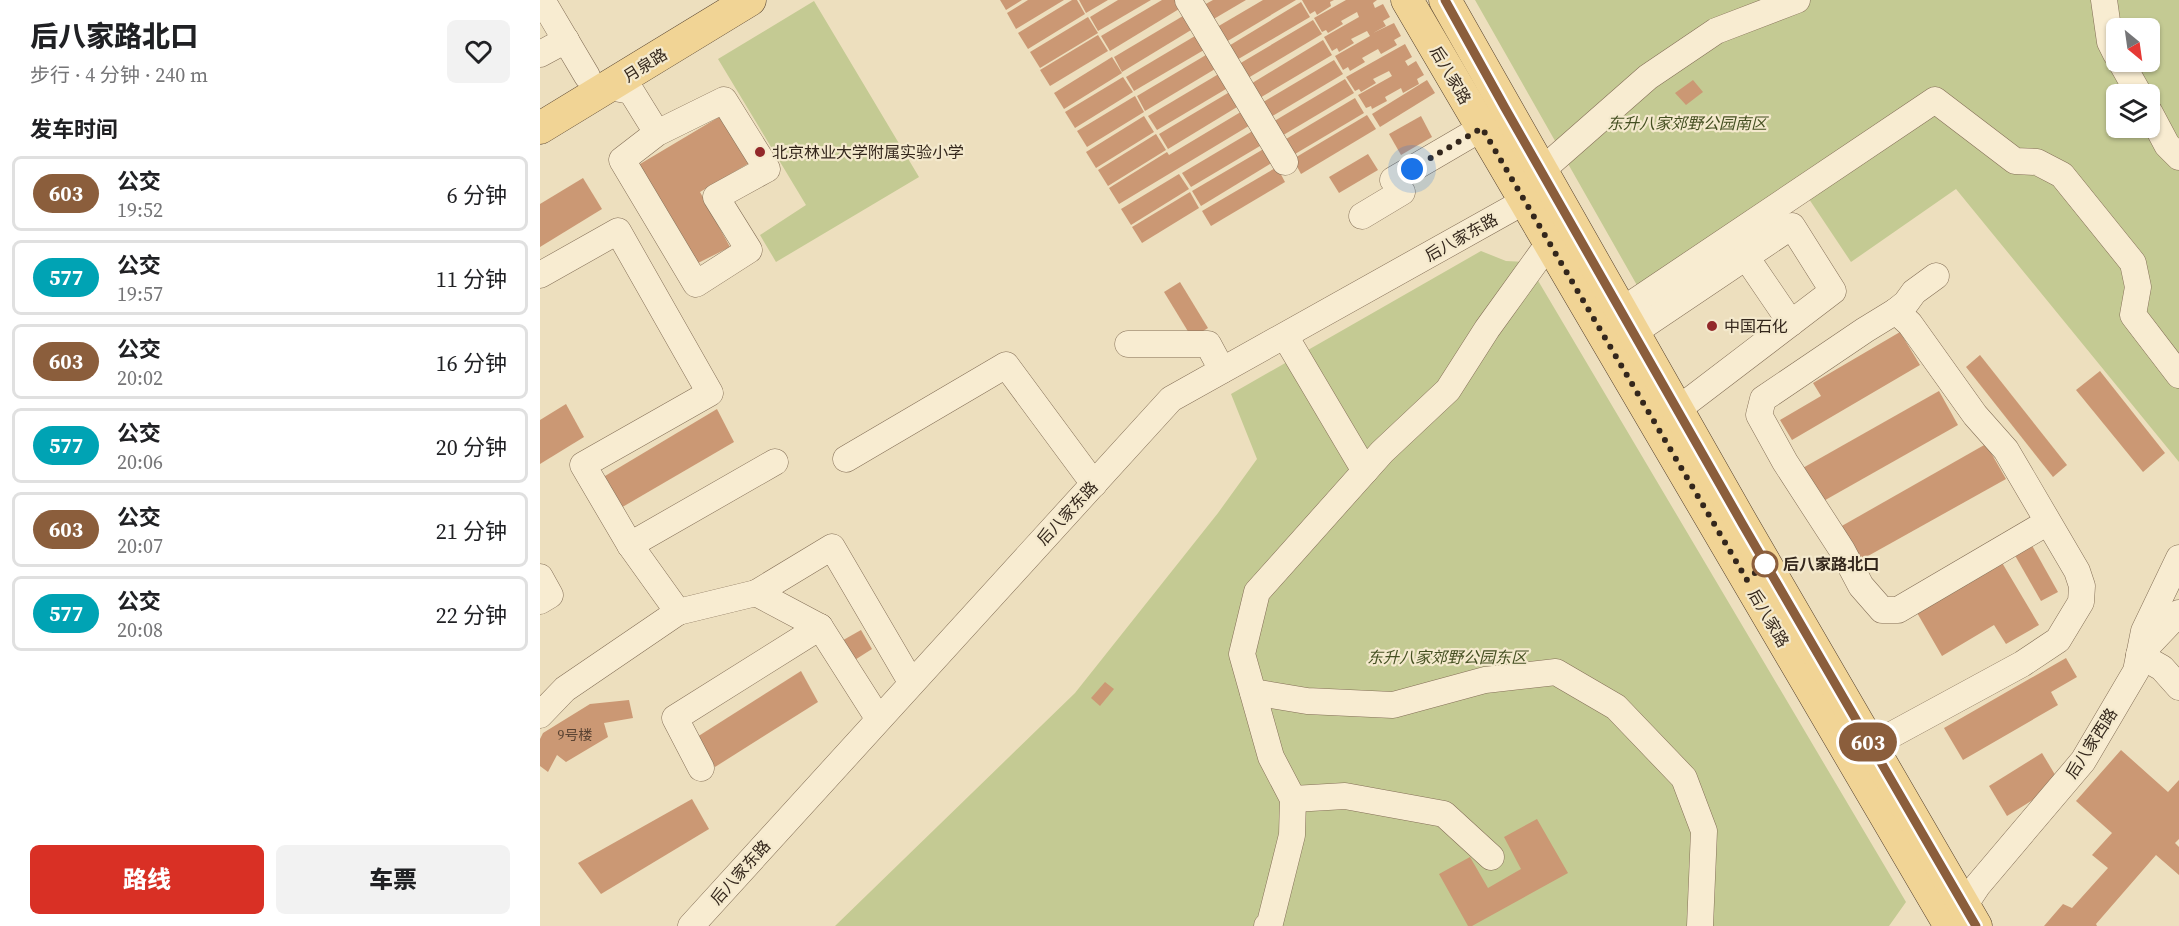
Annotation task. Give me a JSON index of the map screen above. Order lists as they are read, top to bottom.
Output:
{
  "streets": {
    "main road": ["月泉路", "后八家路"],
    "street": ["后八家东路", "后八家西路"]
  },
  "crossings": [
    ["后八家路", "后八家东路"],
    ["后八家路", "后八家西路"]
  ],
  "parks": ["东升八家郊野公园南区", "东升八家郊野公园东区"],
  "places": ["北京林业大学附属实验小学", "中国石化", "后八家路北口"],
  "lines": ["bus line 603"],
  "house_numbers": ["9号楼"],
  "north": "bottom right",
  "page": {
    "heading": [
      ["后八家路北口", "步行 · 4 分钟 · 240 m"],
      "发车时间"
    ],
    "on_map": "603",
    "list": [
      {
        "mark": "603",
        "name": "公交",
        "note": "19:52",
        "value": "6 分钟"
      },
      {
        "mark": "577",
        "name": "公交",
        "note": "19:57",
        "value": "11 分钟"
      },
      {
        "mark": "603",
        "name": "公交",
        "note": "20:02",
        "value": "16 分钟"
      },
      {
        "mark": "577",
        "name": "公交",
        "note": "20:06",
        "value": "20 分钟"
      },
      {
        "mark": "603",
        "name": "公交",
        "note": "20:07",
        "value": "21 分钟"
      },
      {
        "mark": "577",
        "name": "公交",
        "note": "20:08",
        "value": "22 分钟"
      }
    ],
    "buttons": ["路线", "车票"]
  }
}
